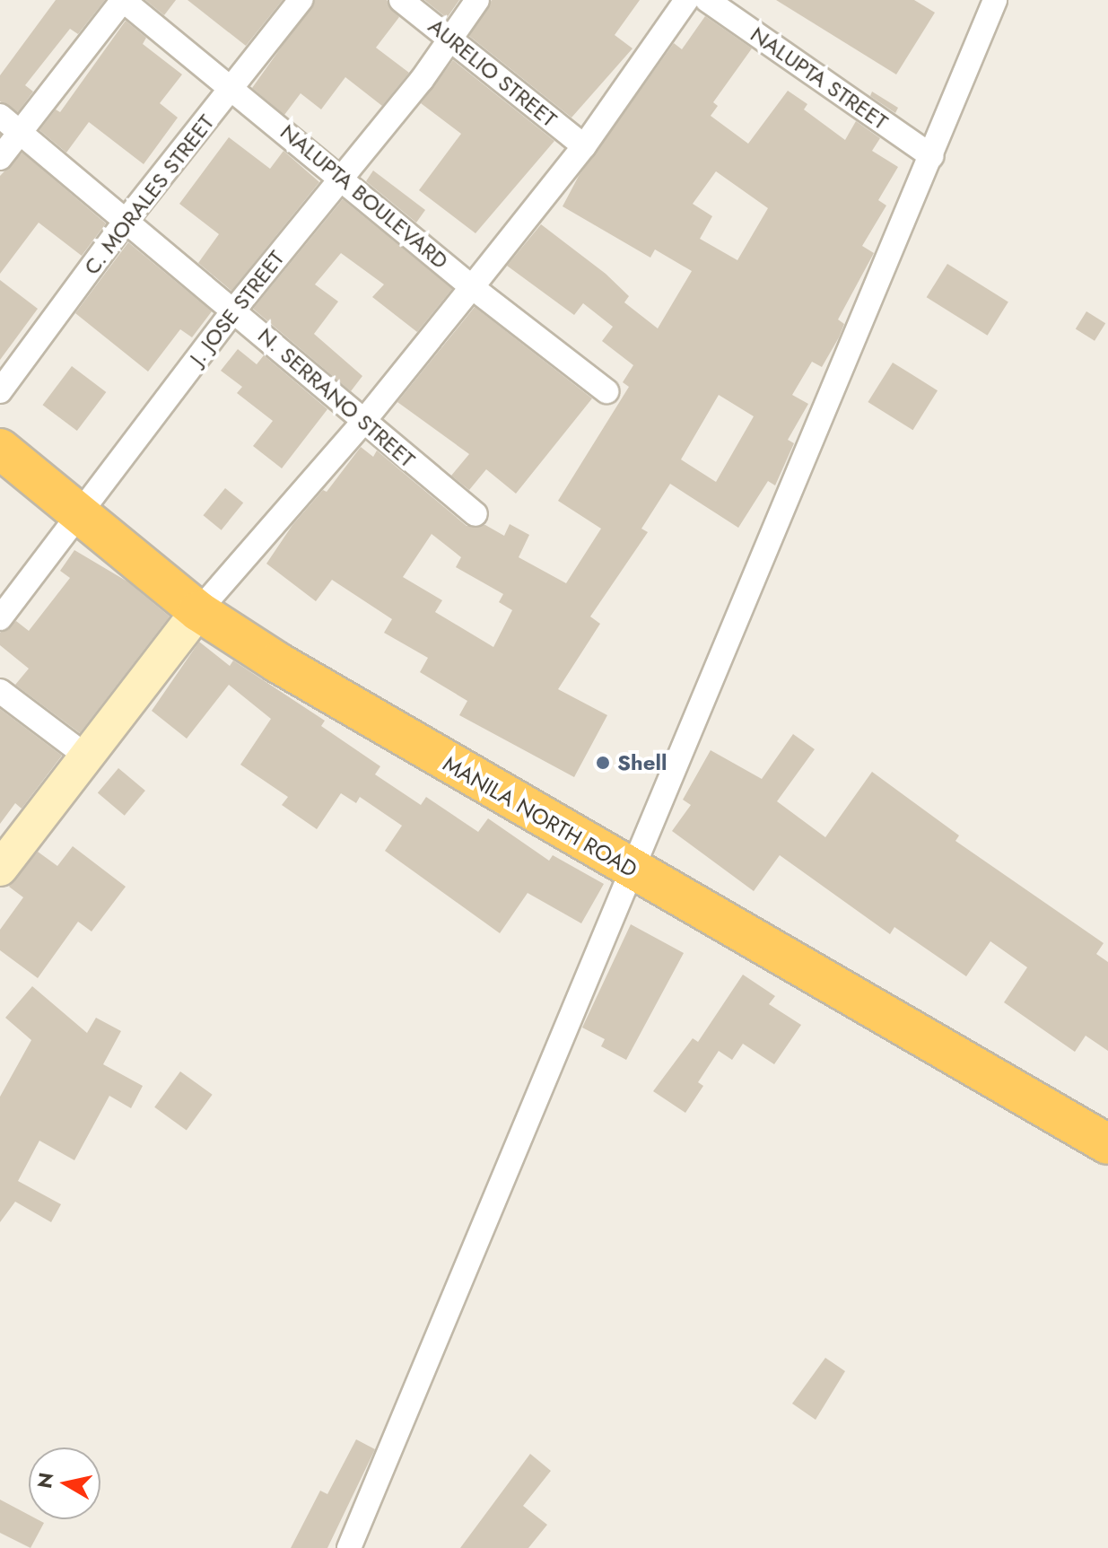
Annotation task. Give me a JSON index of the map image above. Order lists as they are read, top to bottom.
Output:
{
  "streets": {
    "highway": ["MANILA NORTH ROAD"],
    "street": [
      "AURELIO STREET",
      "NALUPTA STREET",
      "C. MORALES STREET",
      "NALUPTA BOULEVARD",
      "J. JOSE STREET",
      "N. SERRANO STREET"
    ]
  },
  "crossings": [
    ["AURELIO STREET", "J. JOSE STREET"],
    ["C. MORALES STREET", "NALUPTA BOULEVARD"],
    ["C. MORALES STREET", "N. SERRANO STREET"],
    ["NALUPTA BOULEVARD", "J. JOSE STREET"],
    ["J. JOSE STREET", "N. SERRANO STREET"],
    ["J. JOSE STREET", "MANILA NORTH ROAD"]
  ],
  "places": ["Shell"],
  "north": "left"
}
